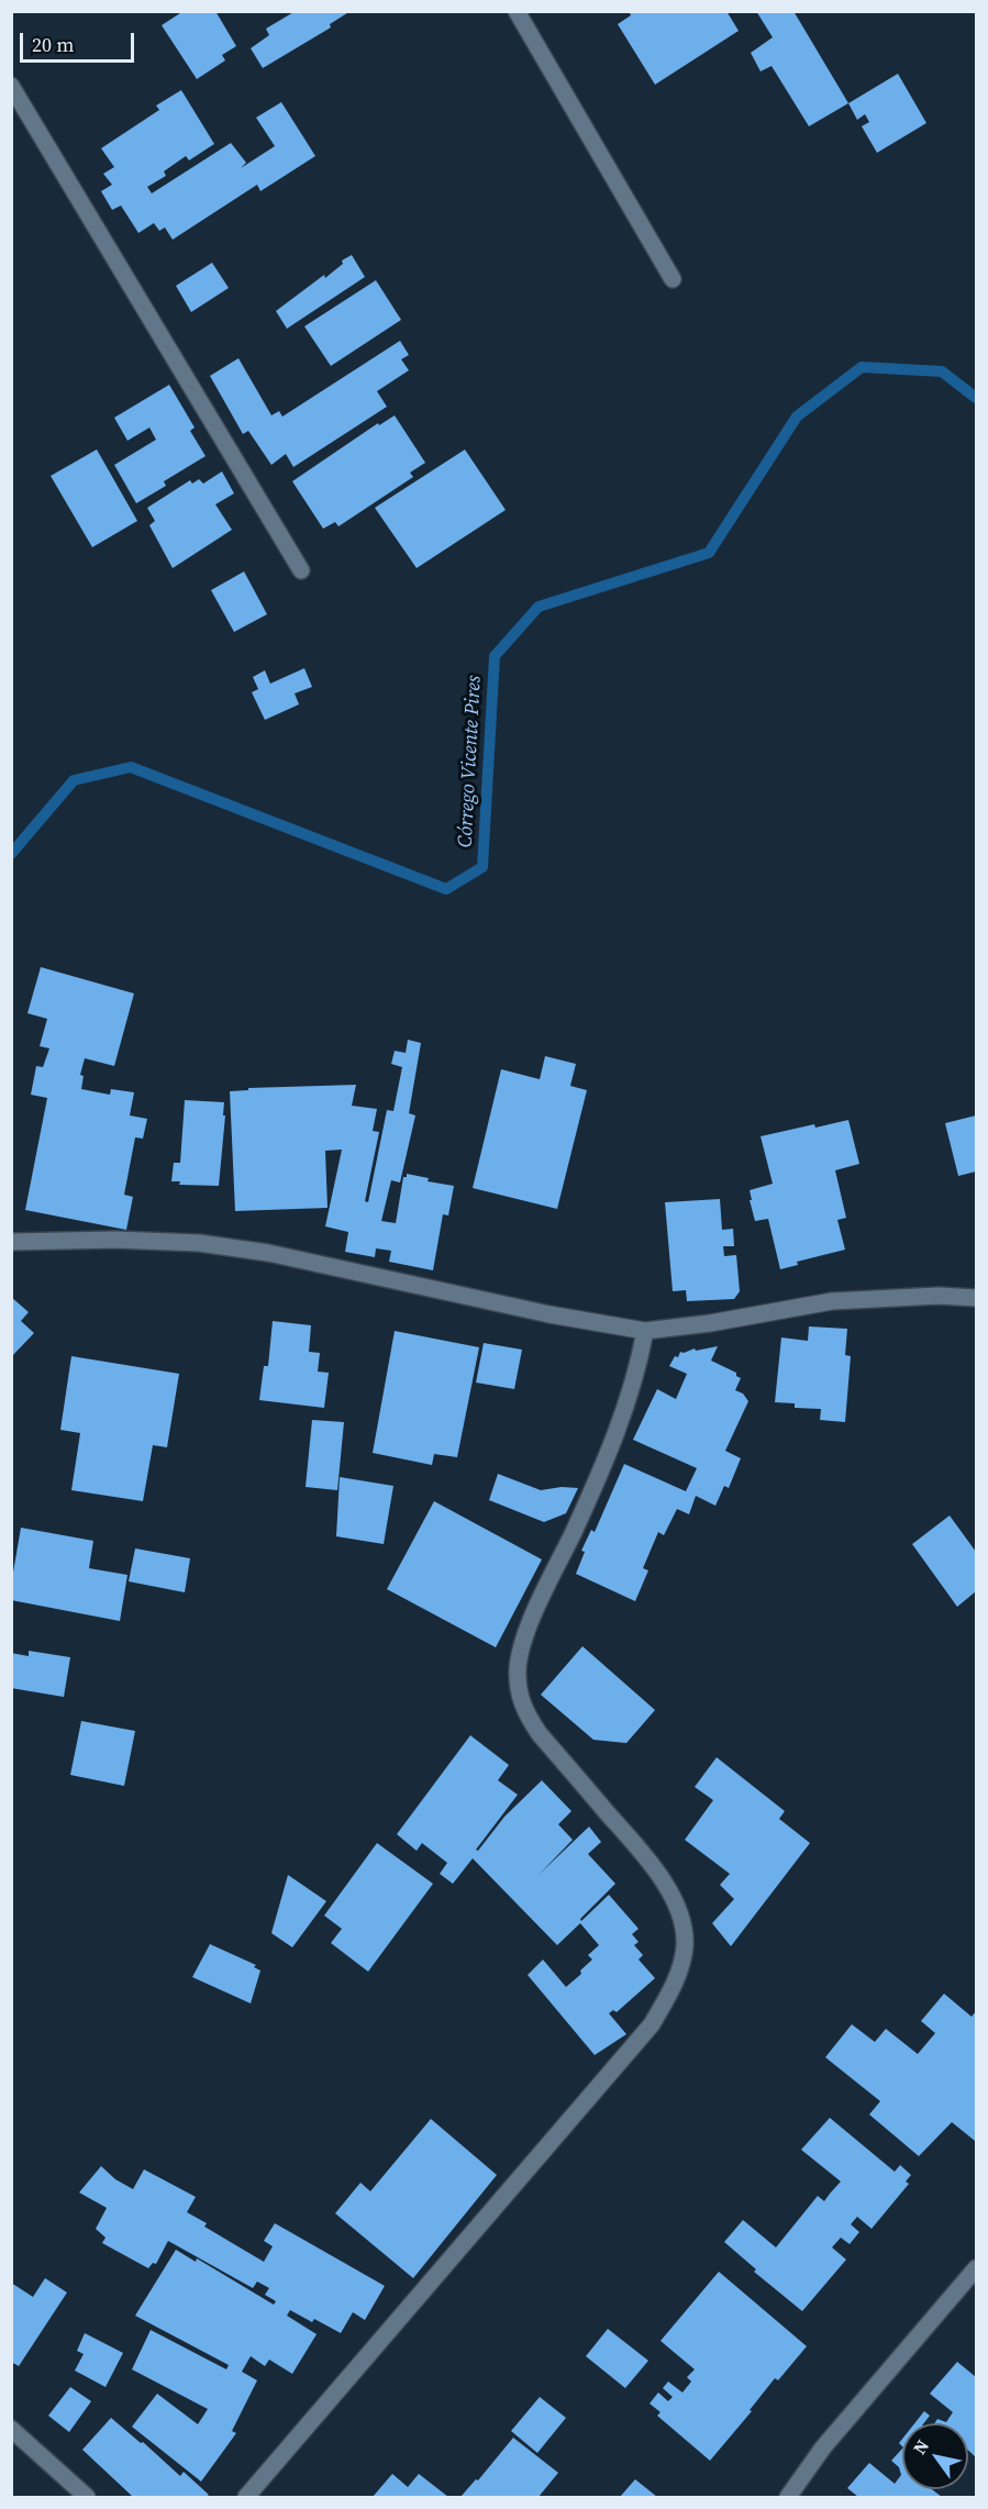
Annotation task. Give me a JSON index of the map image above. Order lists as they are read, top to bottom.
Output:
{
  "water": ["Córrego Vicente Pires"],
  "scale_bar": "20 m",
  "north": "top left"
}
